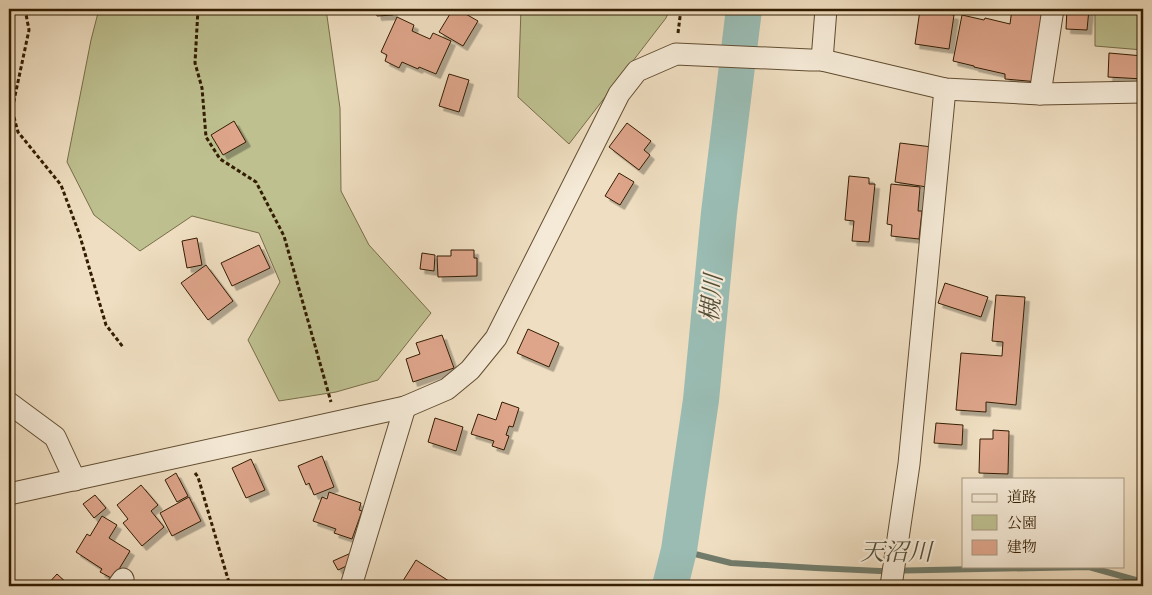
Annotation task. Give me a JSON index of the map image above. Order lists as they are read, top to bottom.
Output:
{
  "water": ["槻川", "天沼川"],
  "legend": ["道路", "公園", "建物"]
}
